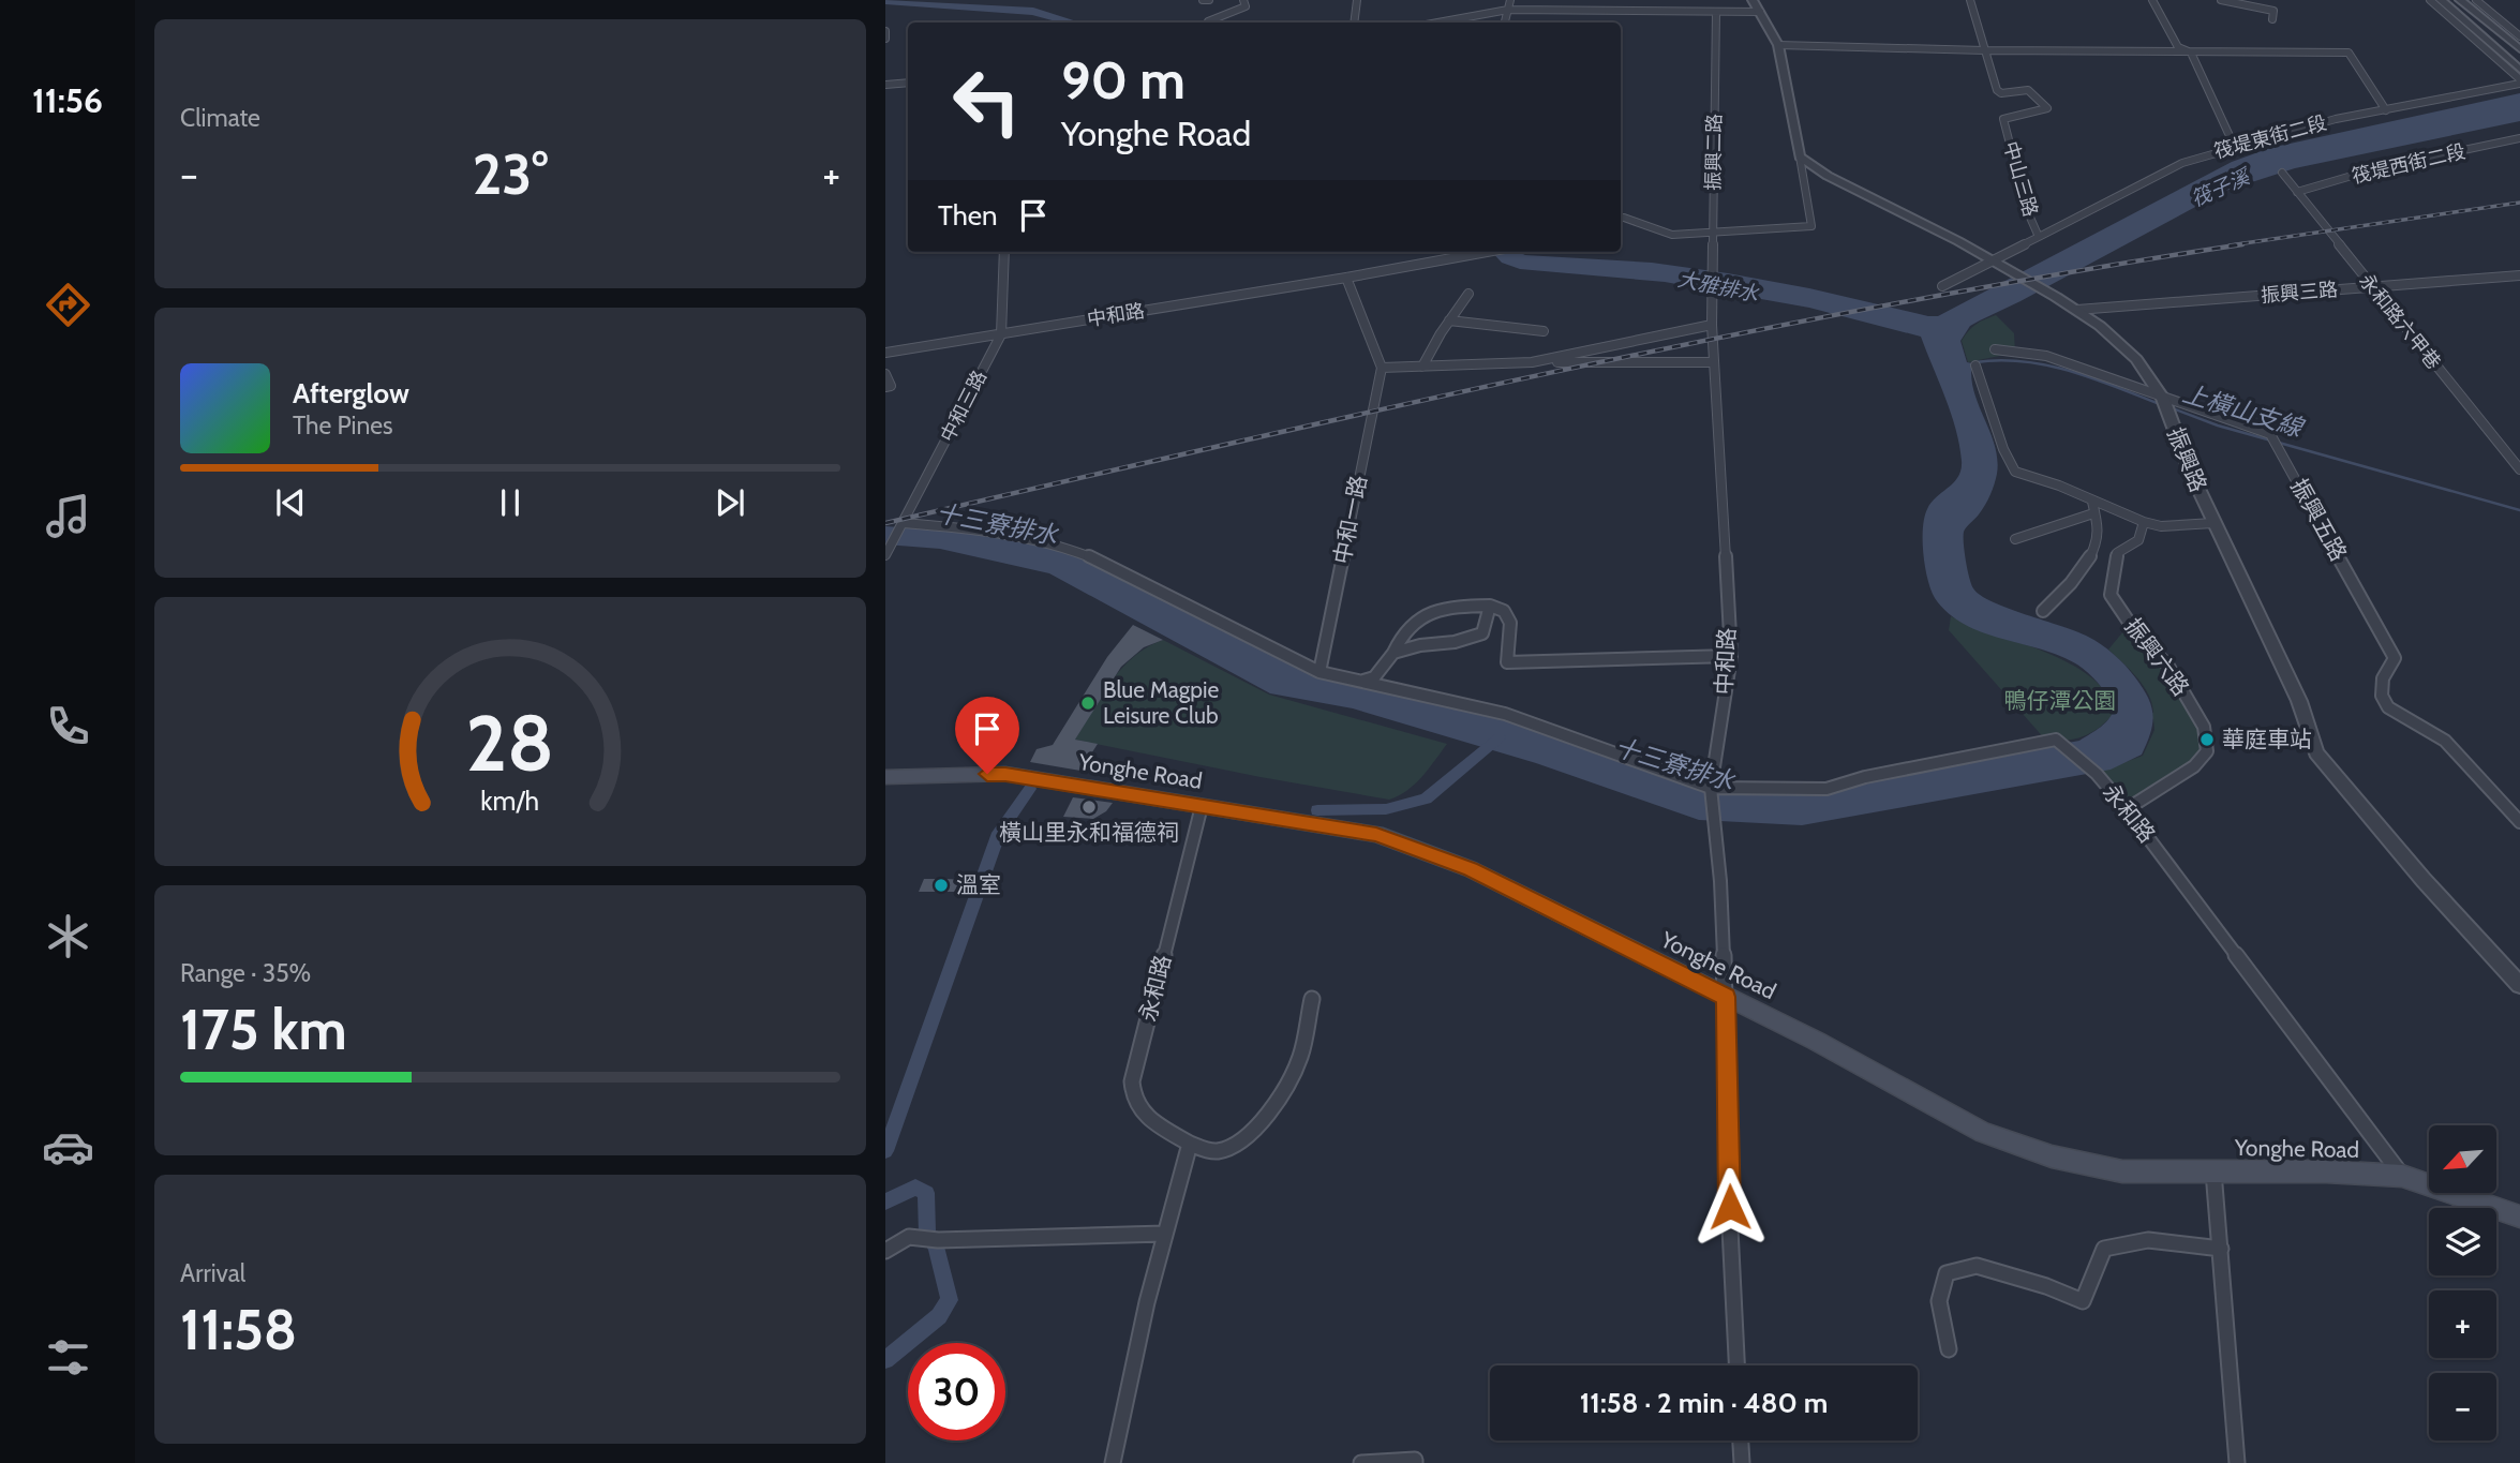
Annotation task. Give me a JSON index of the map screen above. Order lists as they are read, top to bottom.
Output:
{
  "streets": {
    "main road": ["Yonghe Road"],
    "street": [
      "筏堤東街二段",
      "振興二路",
      "筏堤西街二段",
      "中山三路",
      "振興三路",
      "中和路",
      "永和路六甲巷",
      "中和三路",
      "振興路",
      "中和一路",
      "振興五路",
      "振興六路",
      "永和路"
    ]
  },
  "crossings": [
    ["筏堤東街二段", "中山三路"],
    ["振興二路", "中和路"],
    ["筏堤西街二段", "永和路六甲巷"],
    ["中山三路", "振興路"],
    ["振興三路", "永和路六甲巷"],
    ["振興三路", "振興路"],
    ["中和路", "中和三路"],
    ["中和路", "Yonghe Road"],
    ["中和路", "永和路"],
    ["中和三路", "永和路"],
    ["振興路", "振興五路"],
    ["中和一路", "永和路"],
    ["振興六路", "永和路"],
    ["Yonghe Road", "永和路"]
  ],
  "water": [
    "筏子溪",
    "大雅排水",
    "上橫山支線",
    "十三寮排水"
  ],
  "parks": ["鴨仔潭公園"],
  "places": [
    "Blue Magpie Leisure Club",
    "華庭車站",
    "橫山里永和福德祠",
    "溫室"
  ],
  "north": "bottom left",
  "page": {
    "tabs": "11:56",
    "tile": [
      "Climate",
      ["Range · 35%", "175 km"],
      ["Arrival", "11:58"]
    ],
    "turn": ["90 m", "Yonghe Road"],
    "heat": ["−", "23°", "+"],
    "then": "Then",
    "song": ["Afterglow", "The Pines"],
    "map_buttons": ["+", "−"],
    "limit": "30",
    "trip": "11:58 · 2 min · 480 m",
    "gauge": ["28", "km/h"]
  }
}
